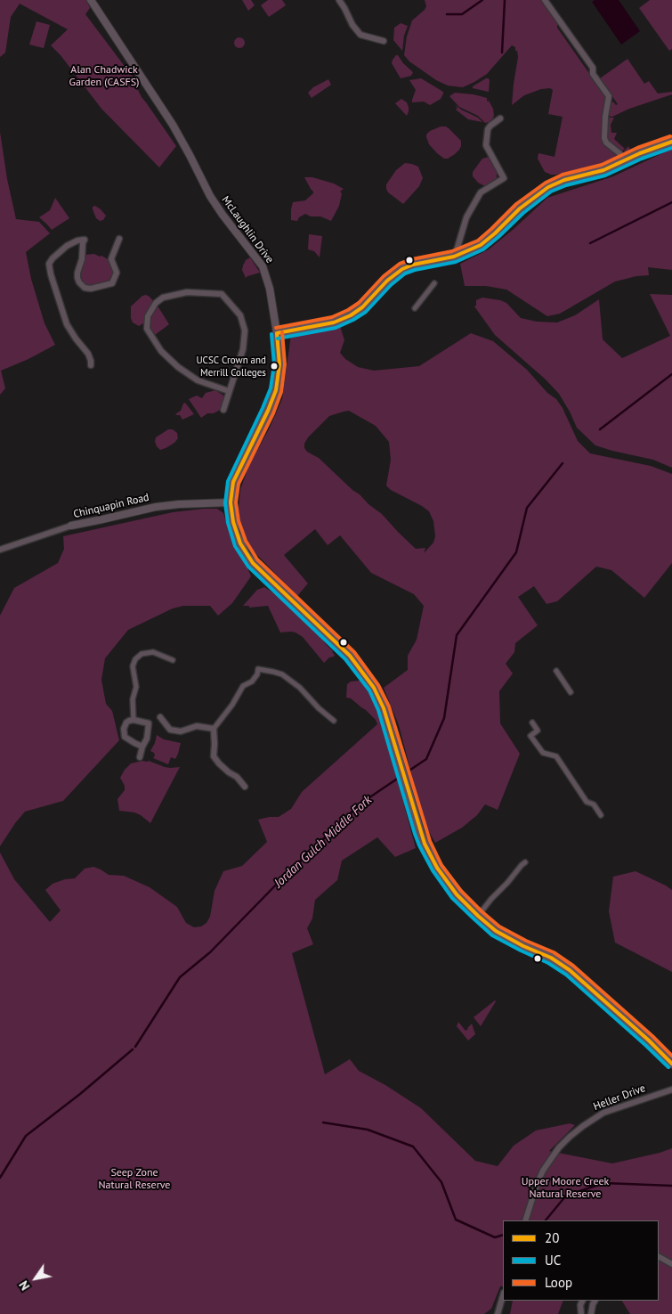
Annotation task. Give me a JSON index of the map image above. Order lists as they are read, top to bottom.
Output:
{
  "streets": {
    "main road": ["McLaughlin Drive"],
    "street": ["Chinquapin Road", "Heller Drive"]
  },
  "crossings": [
    ["McLaughlin Drive", "Chinquapin Road"]
  ],
  "water": ["Jordan Gulch Middle Fork"],
  "parks": ["Alan Chadwick Garden (CASFS)", "Seep Zone Natural Reserve", "Upper Moore Creek Natural Reserve"],
  "places": ["UCSC Crown and Merrill Colleges"],
  "lines": ["transit line Loop", "transit line 20", "transit line UC"],
  "legend": ["20", "UC", "Loop"],
  "north": "bottom left"
}
